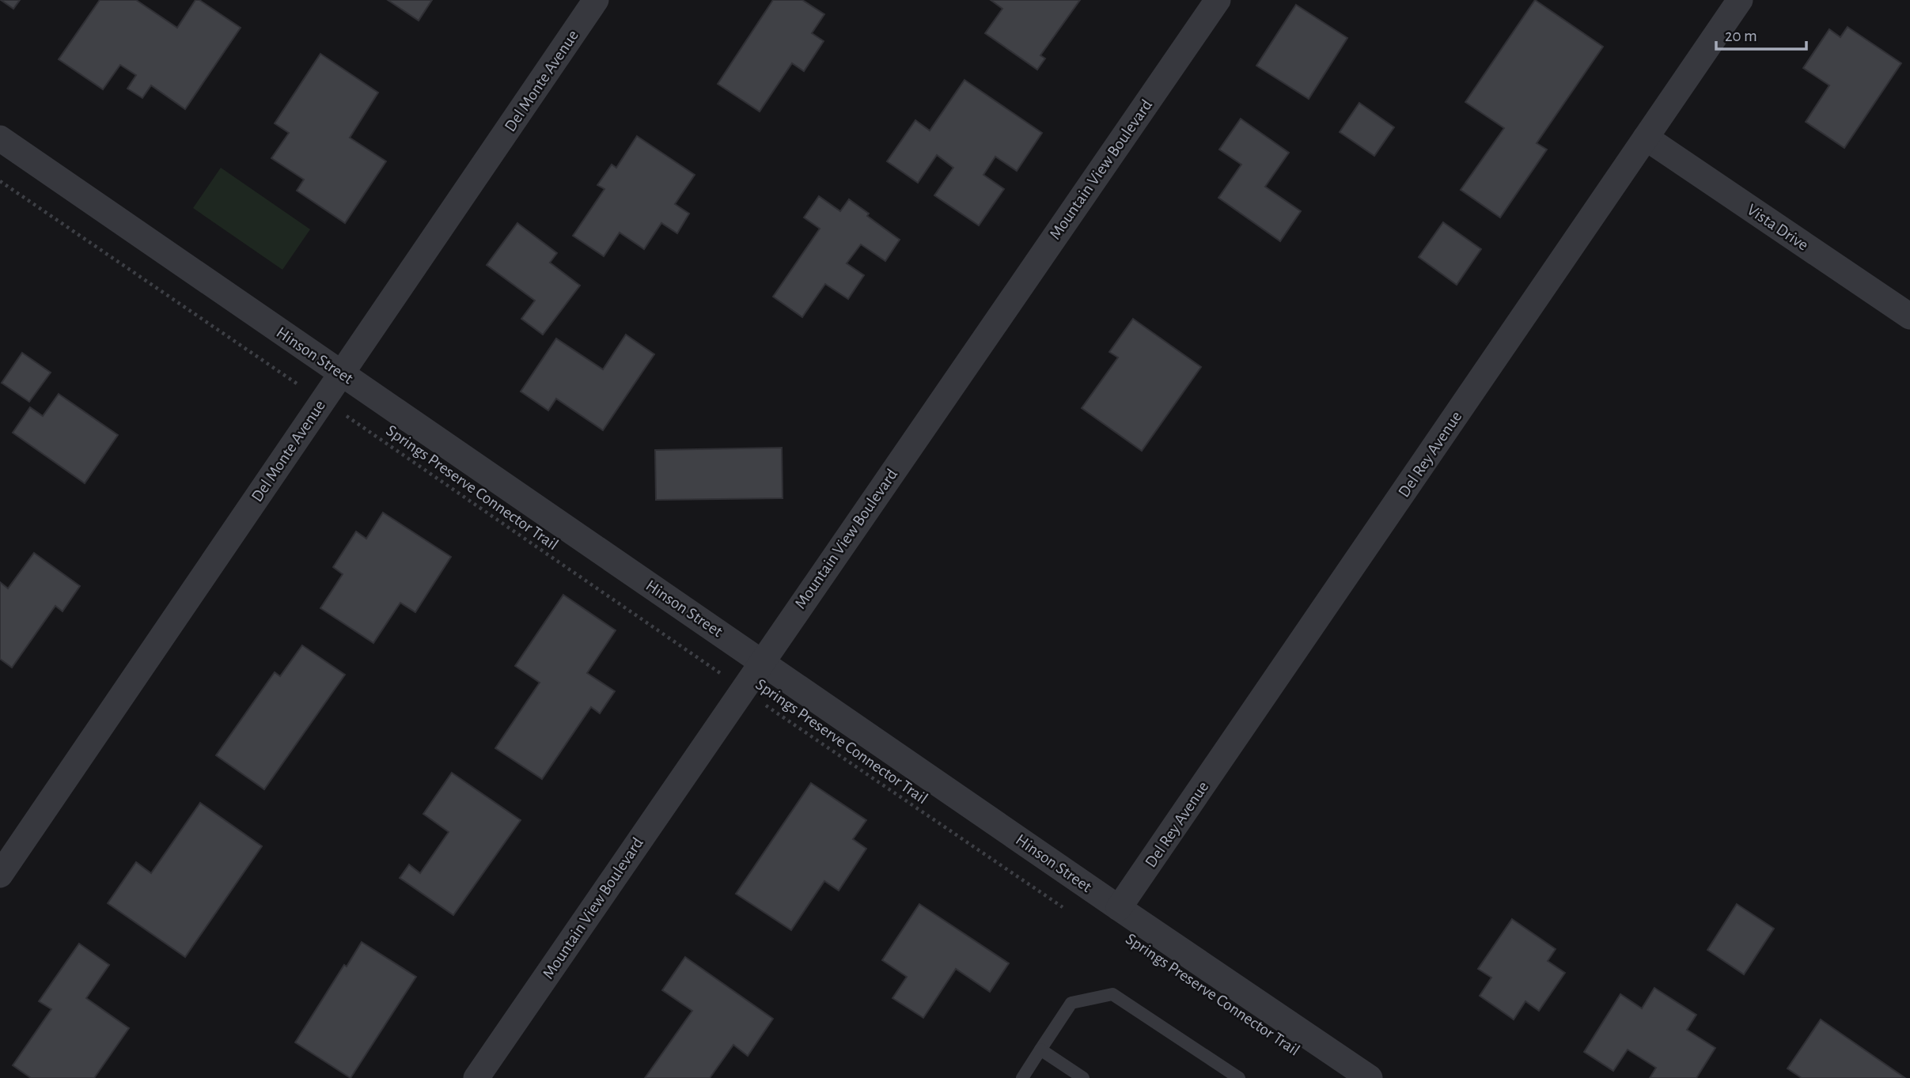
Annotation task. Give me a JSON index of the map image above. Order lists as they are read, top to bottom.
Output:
{
  "streets": {
    "street": [
      "Del Monte Avenue",
      "Mountain View Boulevard",
      "Vista Drive",
      "Hinson Street",
      "Del Rey Avenue"
    ],
    "path": ["Springs Preserve Connector Trail"]
  },
  "crossings": [
    ["Del Monte Avenue", "Hinson Street"],
    ["Mountain View Boulevard", "Hinson Street"],
    ["Mountain View Boulevard", "Springs Preserve Connector Trail"],
    ["Vista Drive", "Del Rey Avenue"],
    ["Hinson Street", "Del Rey Avenue"]
  ],
  "scale_bar": "20 m"
}
